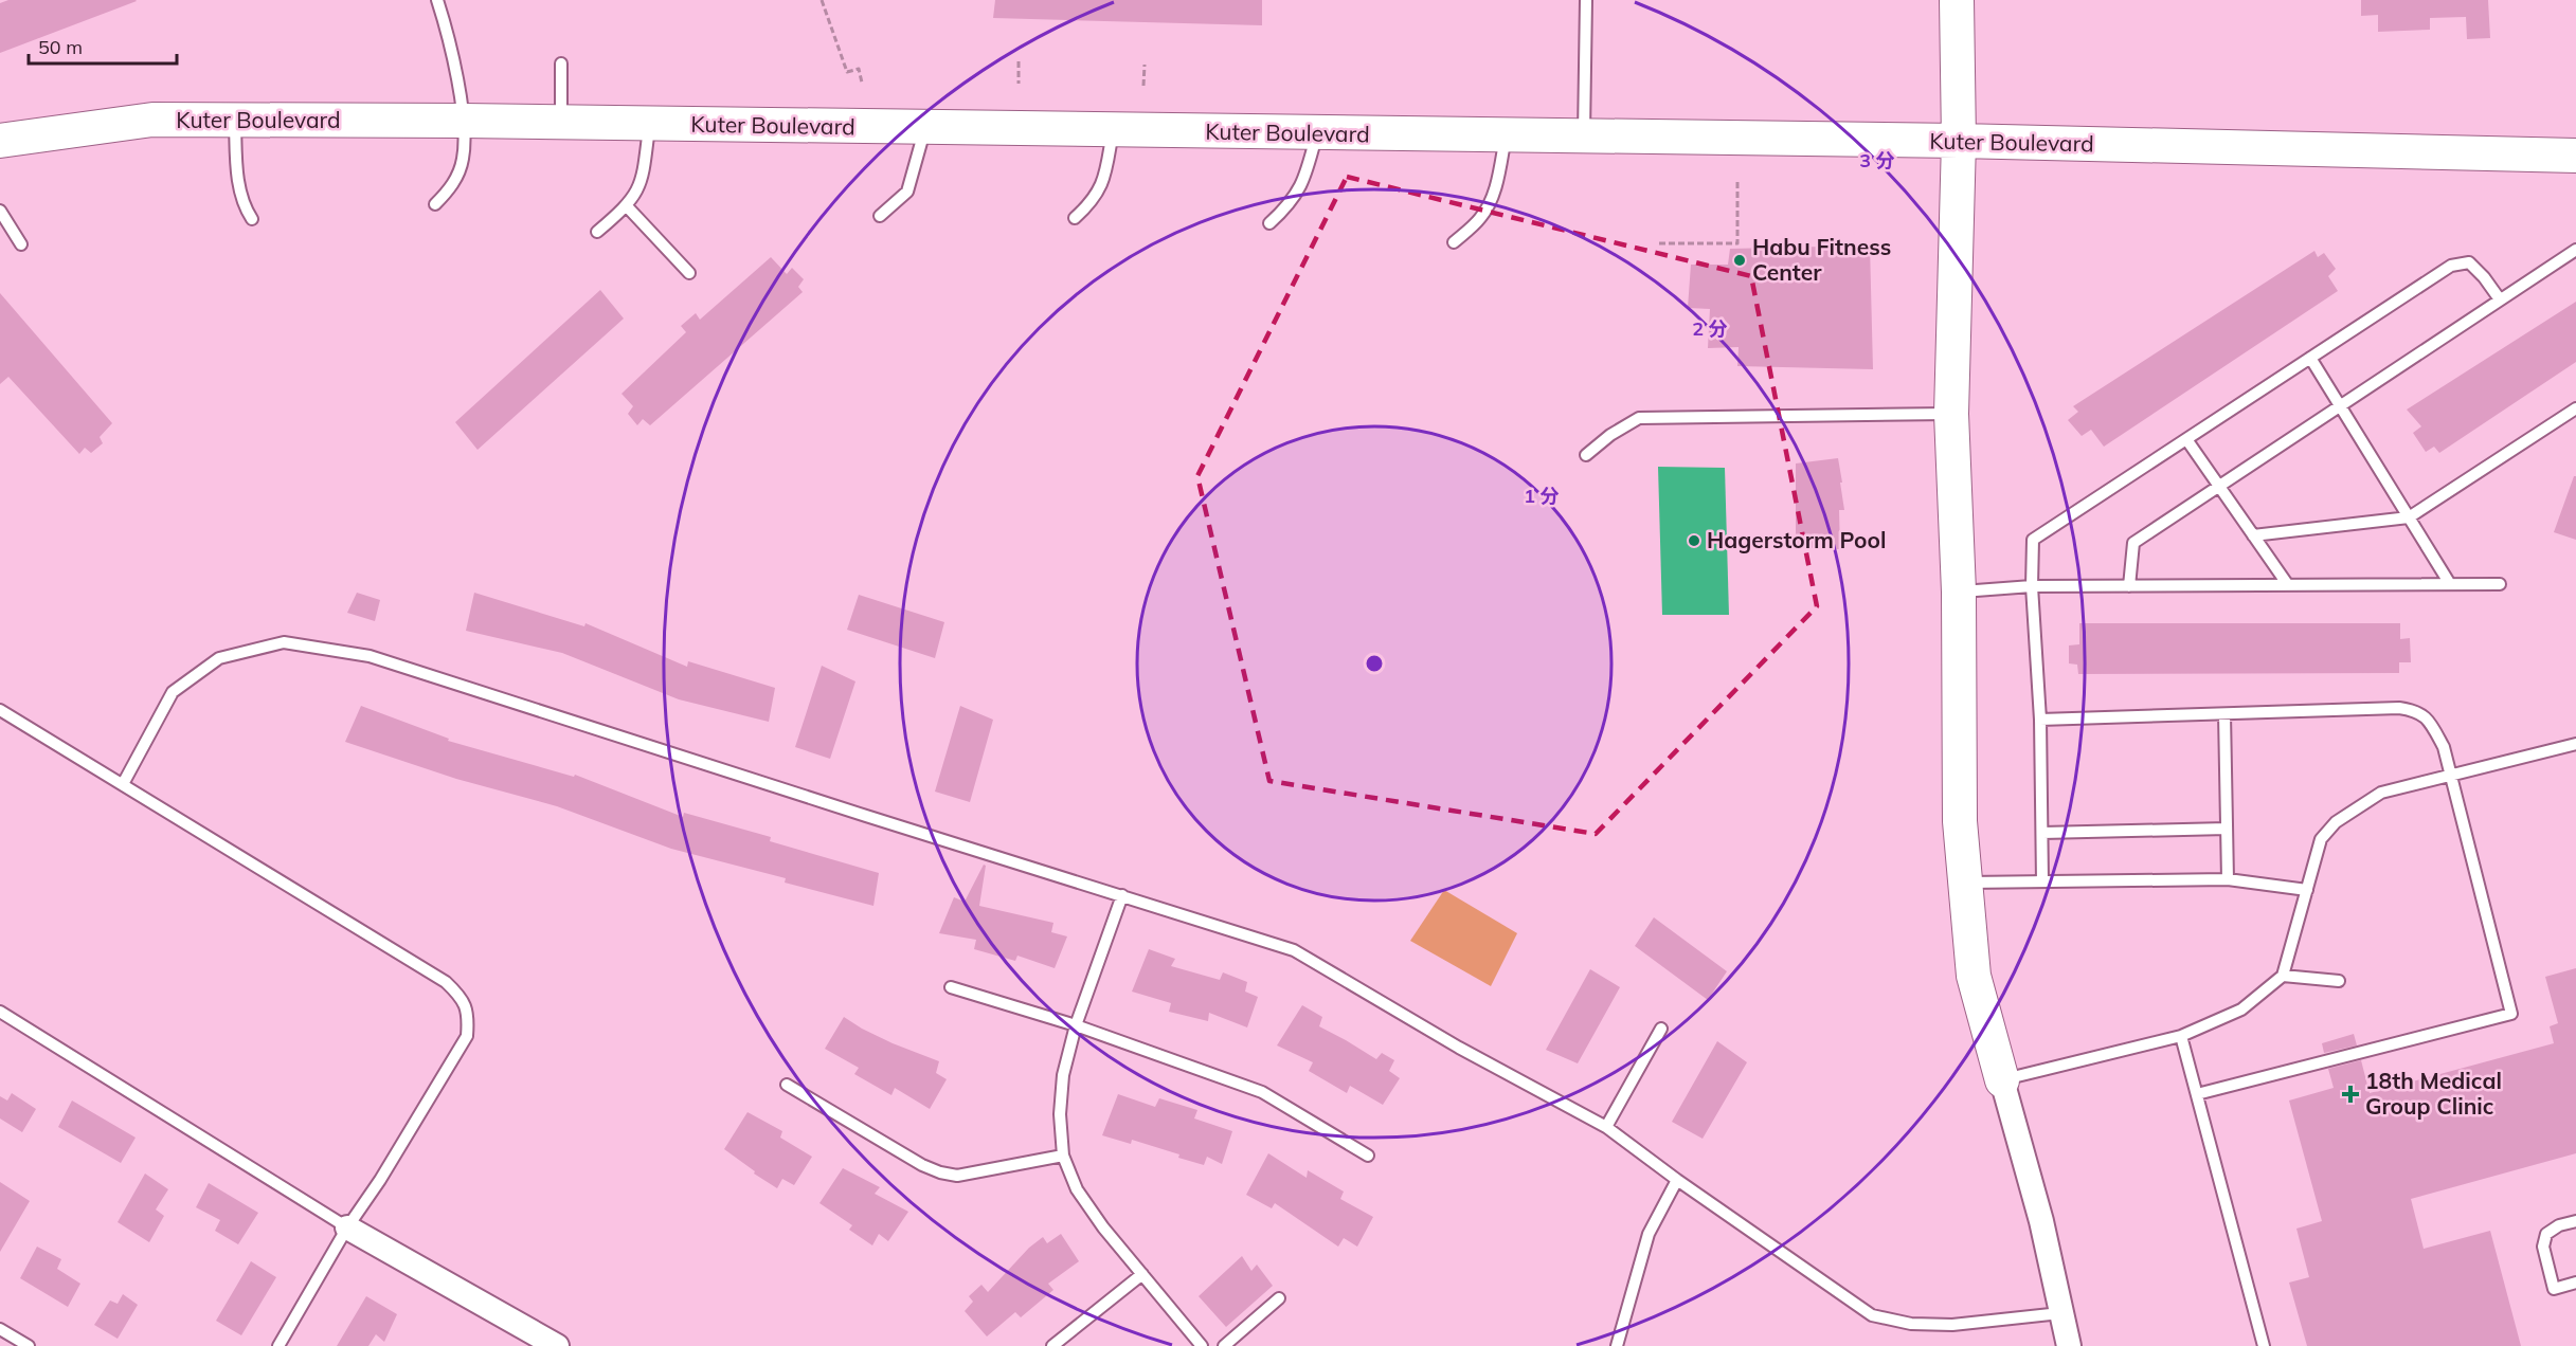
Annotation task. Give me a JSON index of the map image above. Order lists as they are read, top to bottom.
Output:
{
  "streets": {
    "street": ["Kuter Boulevard"]
  },
  "places": {
    "other": ["Habu Fitness Center", "Hagerstorm Pool"],
    "health": ["18th Medical Group Clinic"]
  },
  "scale_bar": "50 m",
  "rings": ["3 分", "2 分", "1 分"]
}
